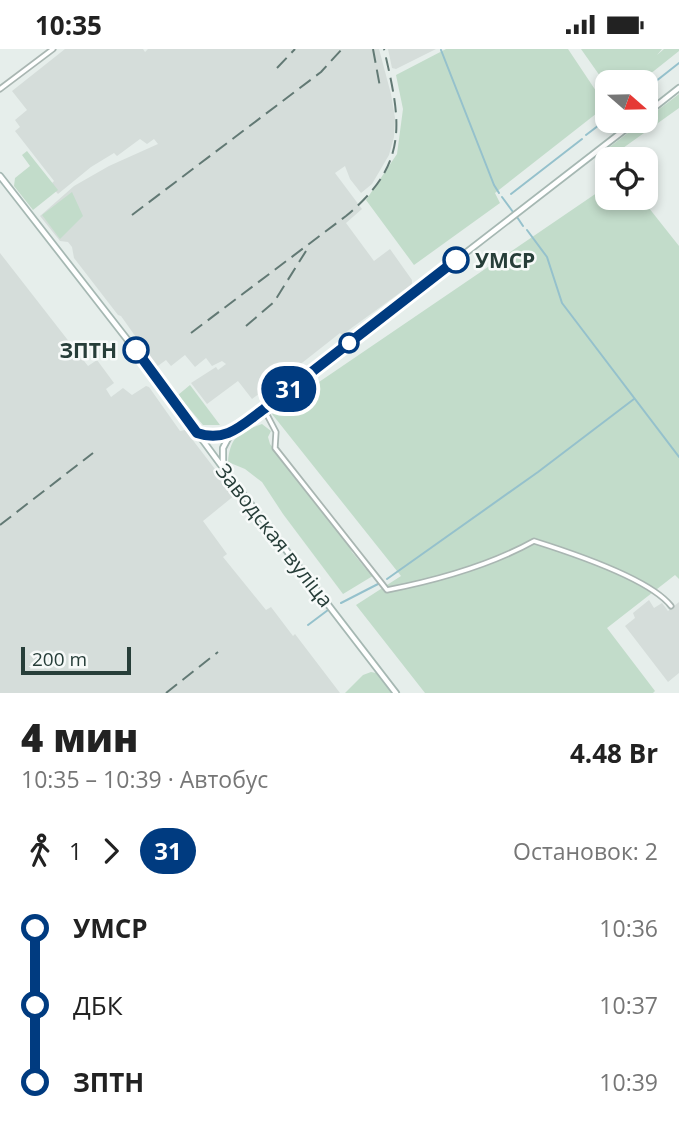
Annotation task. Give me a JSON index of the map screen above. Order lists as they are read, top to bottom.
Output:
{
  "streets": {
    "main road": ["Заводская вуліца"]
  },
  "places": ["УМСР", "ЗПТН"],
  "lines": ["bus line 31"],
  "scale_bar": "200 m",
  "north": "right",
  "page": {
    "status": "10:35",
    "on_map": "31",
    "scale": "200 m",
    "heading": ["4 мин", "10:35 – 10:39 · Автобус", "4.48 Br"],
    "legs": ["1", "31", "Остановок: 2"],
    "list": [
      {
        "name": "УМСР",
        "value": "10:36"
      },
      {
        "name": "ДБК",
        "value": "10:37"
      },
      {
        "name": "ЗПТН",
        "value": "10:39"
      }
    ]
  }
}
